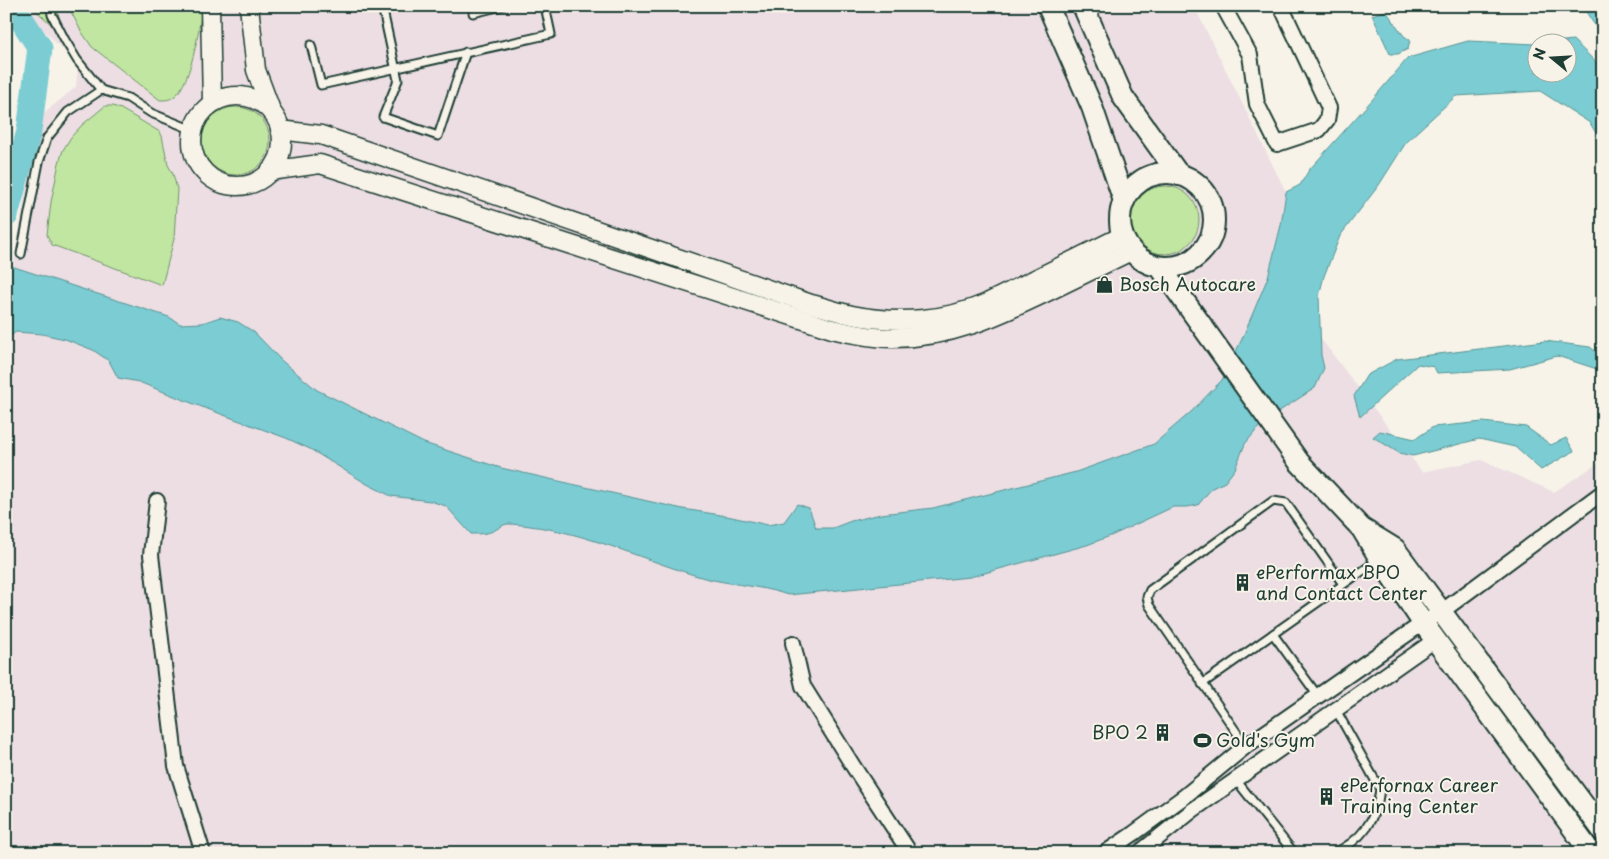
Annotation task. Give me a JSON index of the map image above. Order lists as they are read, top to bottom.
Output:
{
  "places": {
    "shop": ["Bosch Autocare"],
    "building": ["ePerformax BPO and Contact Center", "BPO 2", "ePerfornax Career Training Center"],
    "sports": ["Gold's Gym"]
  },
  "north": "left"
}
